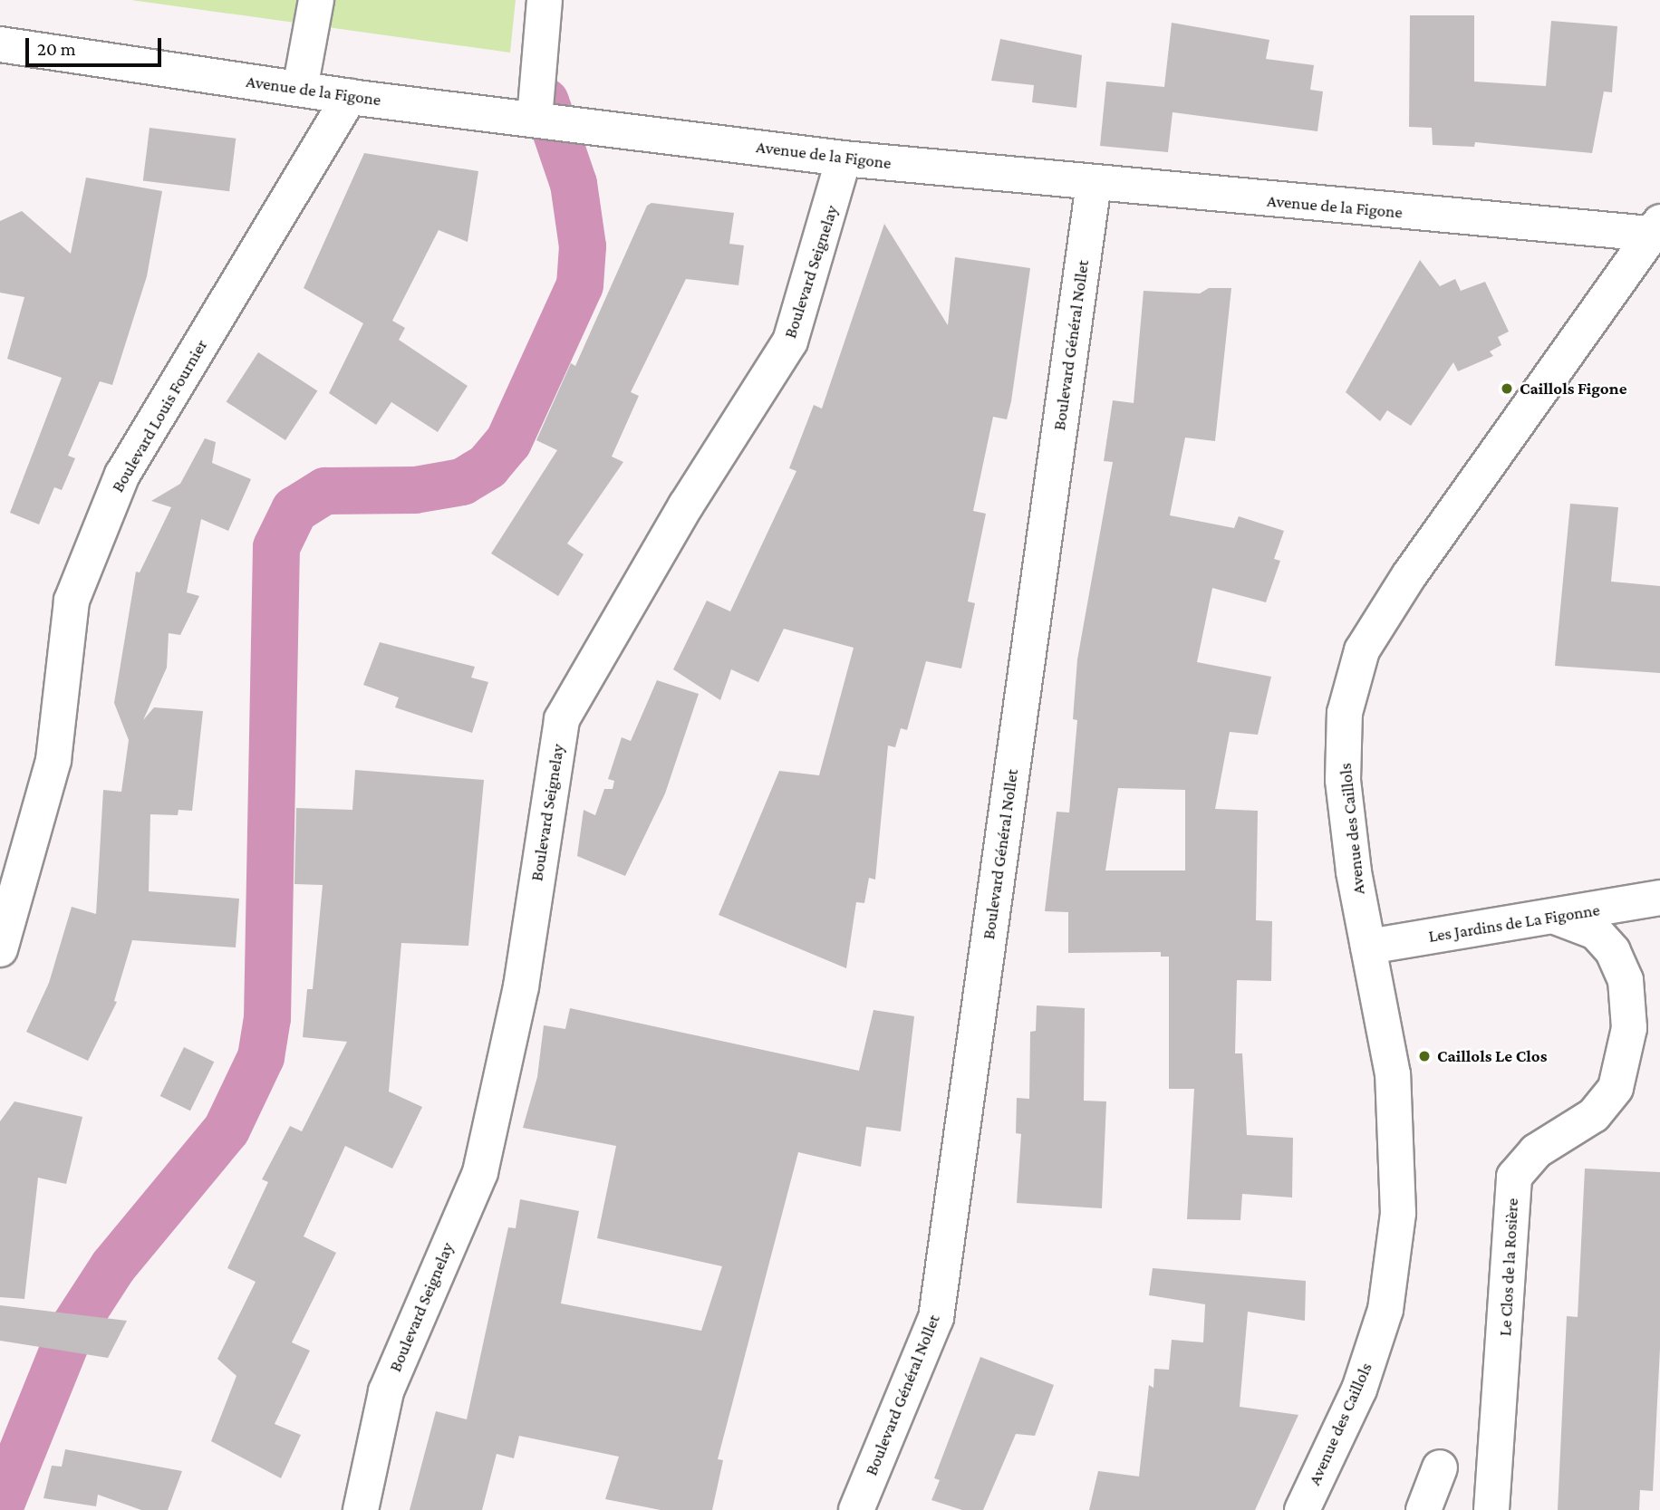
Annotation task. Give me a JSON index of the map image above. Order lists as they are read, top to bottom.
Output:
{
  "streets": {
    "street": [
      "Avenue de la Figone",
      "Boulevard Seignelay",
      "Boulevard Général Nollet",
      "Boulevard Louis Fournier",
      "Avenue des Caillols",
      "Les Jardins de La Figonne",
      "Le Clos de la Rosière"
    ]
  },
  "crossings": [
    ["Avenue de la Figone", "Boulevard Seignelay"],
    ["Avenue de la Figone", "Boulevard Général Nollet"],
    ["Avenue de la Figone", "Boulevard Louis Fournier"],
    ["Avenue de la Figone", "Avenue des Caillols"],
    ["Avenue des Caillols", "Les Jardins de La Figonne"],
    ["Les Jardins de La Figonne", "Le Clos de la Rosière"]
  ],
  "places": ["Caillols Figone", "Caillols Le Clos"],
  "scale_bar": "20 m"
}
